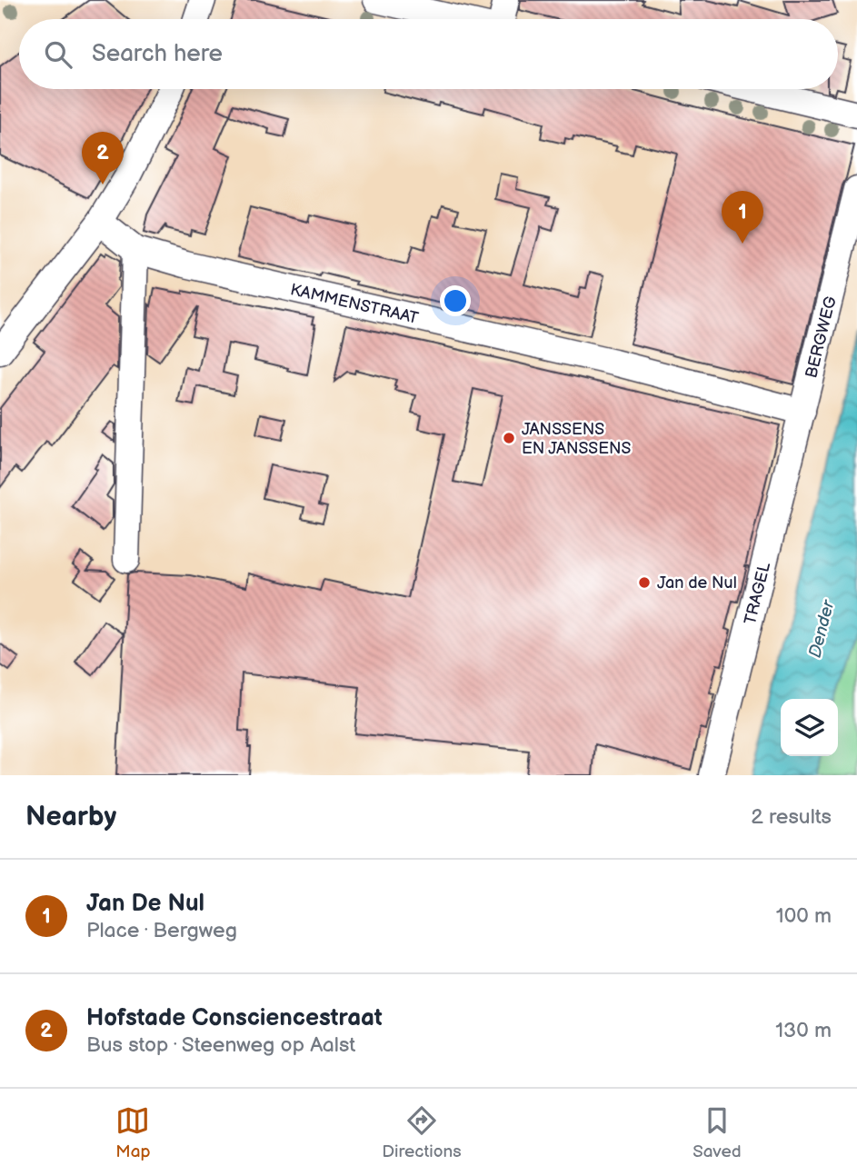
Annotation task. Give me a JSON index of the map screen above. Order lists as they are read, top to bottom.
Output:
{
  "streets": {
    "street": ["KAMMENSTRAAT", "BERGWEG", "TRAGEL"]
  },
  "crossings": [
    ["KAMMENSTRAAT", "BERGWEG"],
    ["KAMMENSTRAAT", "TRAGEL"],
    ["BERGWEG", "TRAGEL"]
  ],
  "water": ["Dender"],
  "places": ["JANSSENS EN JANSSENS", "Jan de Nul"],
  "page": {
    "search": "Search here",
    "pins": ["2", "1"],
    "heading": ["Nearby", "2 results"],
    "list": [
      {
        "mark": "1",
        "name": "Jan De Nul",
        "note": "Place · Bergweg",
        "value": "100 m"
      },
      {
        "mark": "2",
        "name": "Hofstade Consciencestraat",
        "note": "Bus stop · Steenweg op Aalst",
        "value": "130 m"
      }
    ],
    "nav": ["Map", "Directions", "Saved"]
  }
}
